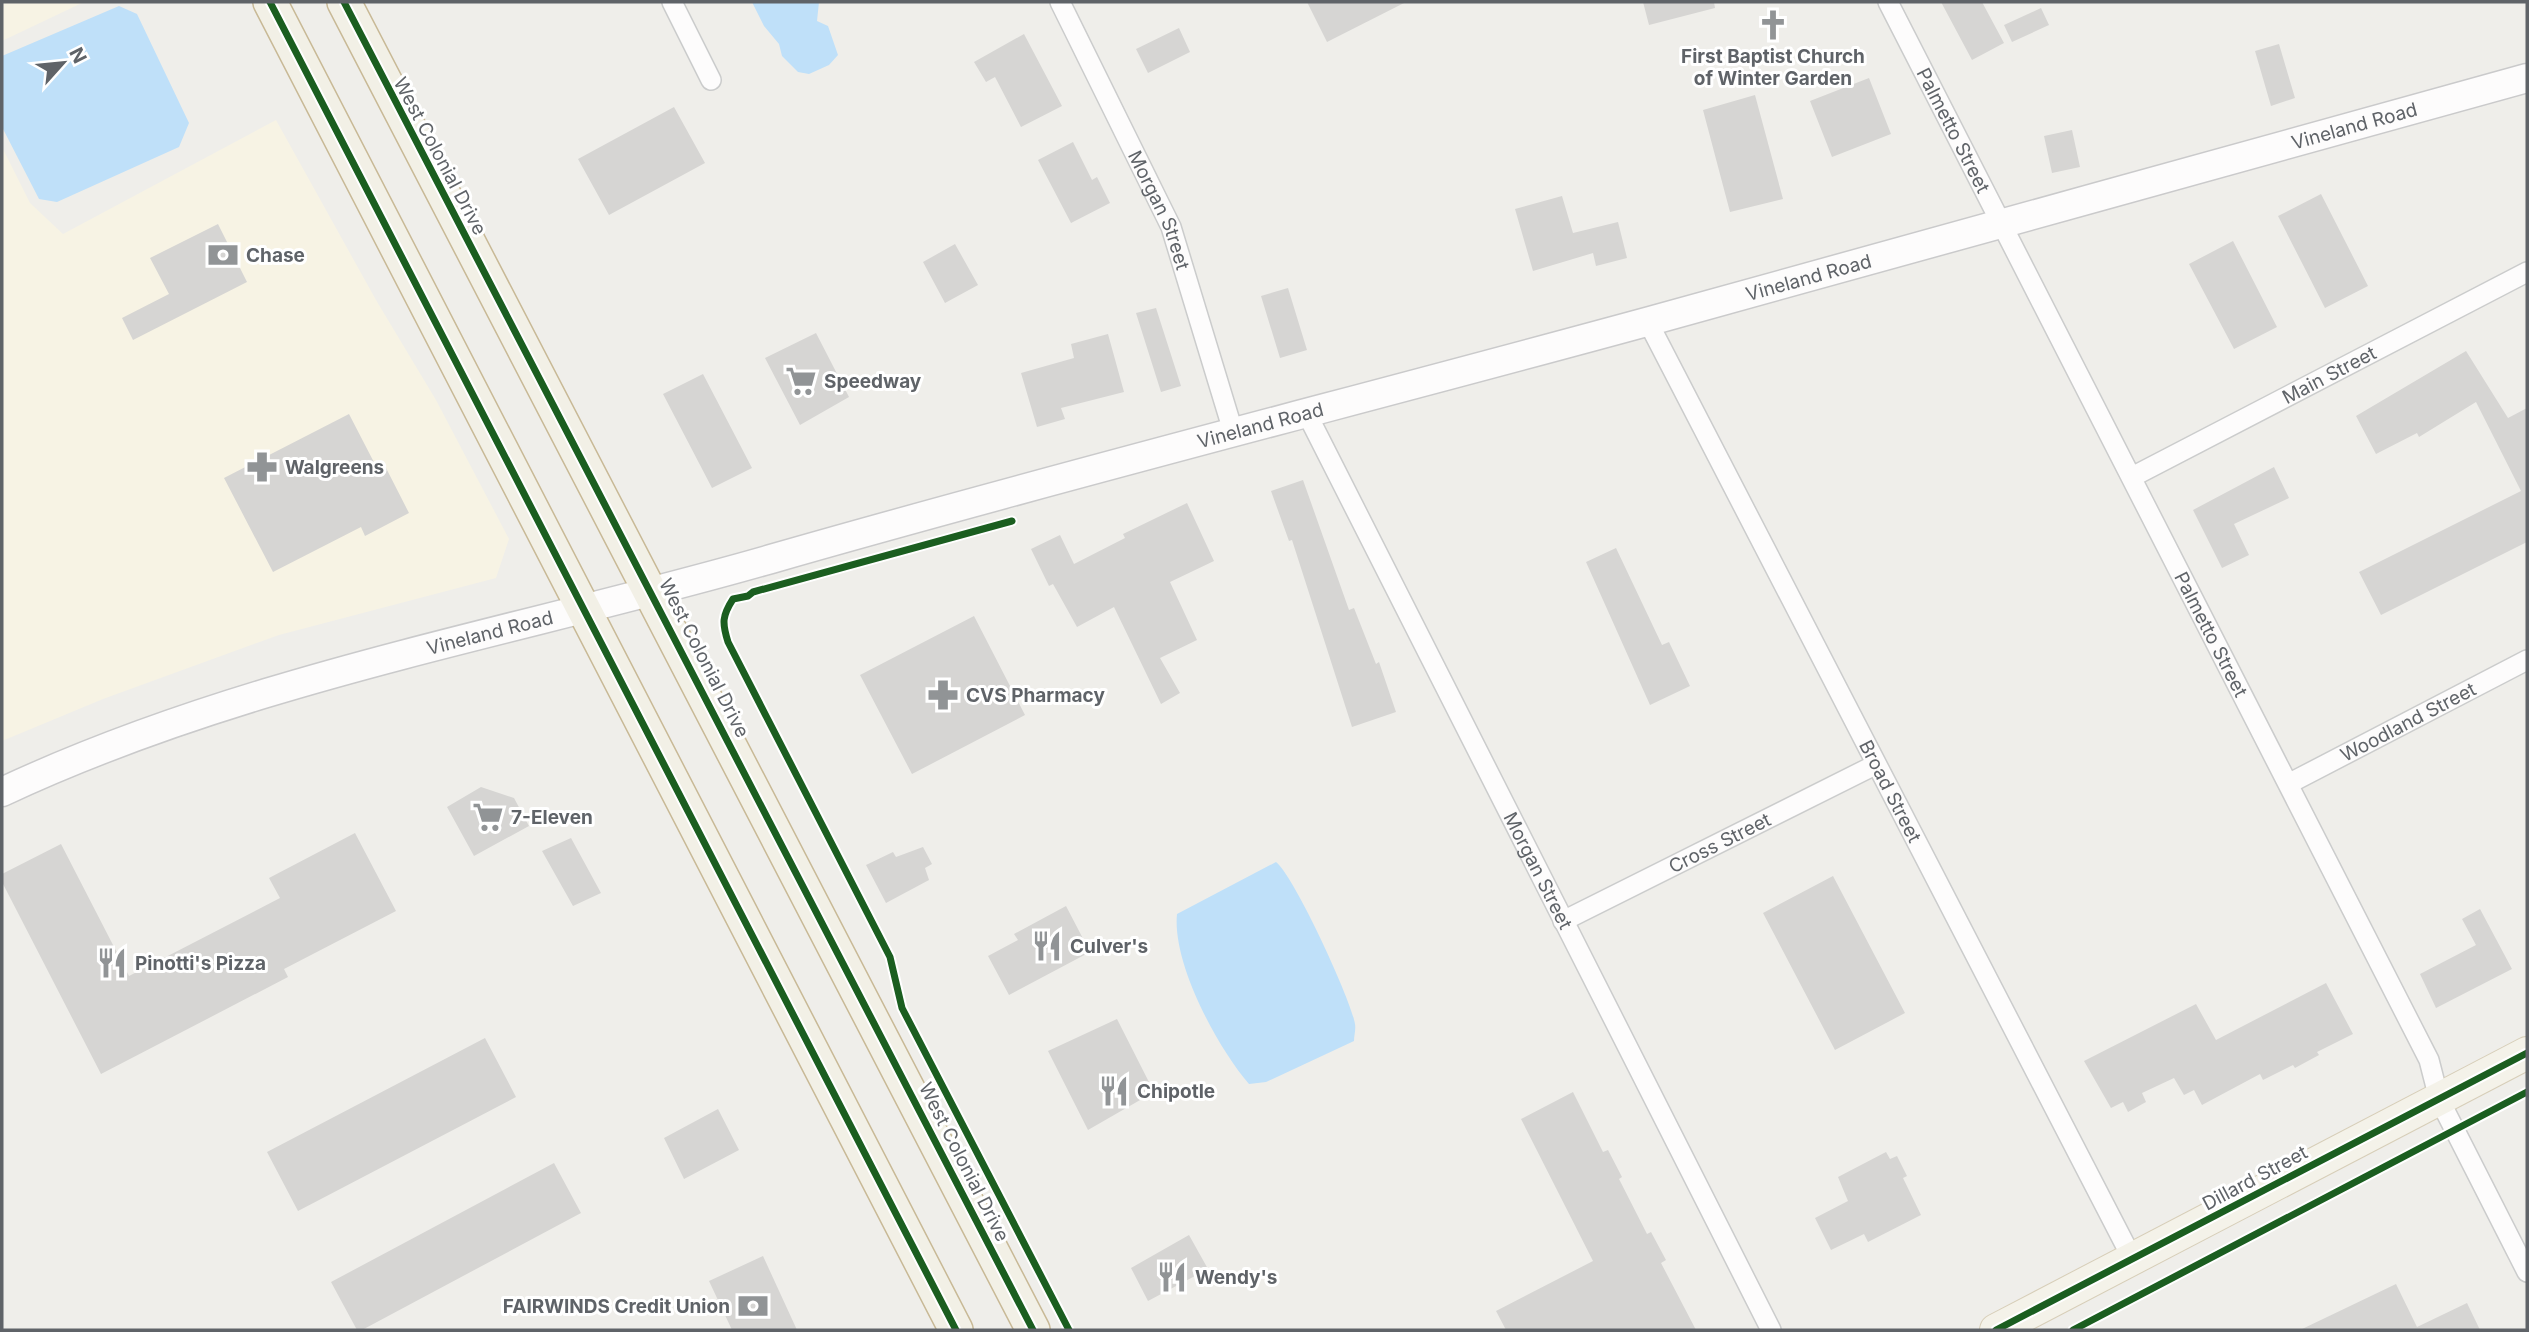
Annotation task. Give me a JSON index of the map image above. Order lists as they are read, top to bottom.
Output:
{
  "streets": {
    "highway": ["West Colonial Drive"],
    "main road": ["Vineland Road", "Dillard Street"],
    "street": [
      "Palmetto Street",
      "Morgan Street",
      "Main Street",
      "Woodland Street",
      "Broad Street",
      "Cross Street"
    ]
  },
  "crossings": [
    ["Vineland Road", "Palmetto Street"],
    ["Vineland Road", "West Colonial Drive"],
    ["Vineland Road", "Morgan Street"],
    ["Vineland Road", "Broad Street"],
    ["Palmetto Street", "Main Street"],
    ["Palmetto Street", "Woodland Street"],
    ["Palmetto Street", "Dillard Street"],
    ["Morgan Street", "Cross Street"],
    ["Broad Street", "Cross Street"],
    ["Broad Street", "Dillard Street"]
  ],
  "places": {
    "church": ["First Baptist Church of Winter Garden"],
    "bank": ["Chase", "FAIRWINDS Credit Union"],
    "supermarket": ["Speedway", "7-Eleven"],
    "pharmacy": ["Walgreens", "CVS Pharmacy"],
    "restaurant": [
      "Culver's",
      "Pinotti's Pizza",
      "Chipotle",
      "Wendy's"
    ]
  },
  "north": "top right"
}
